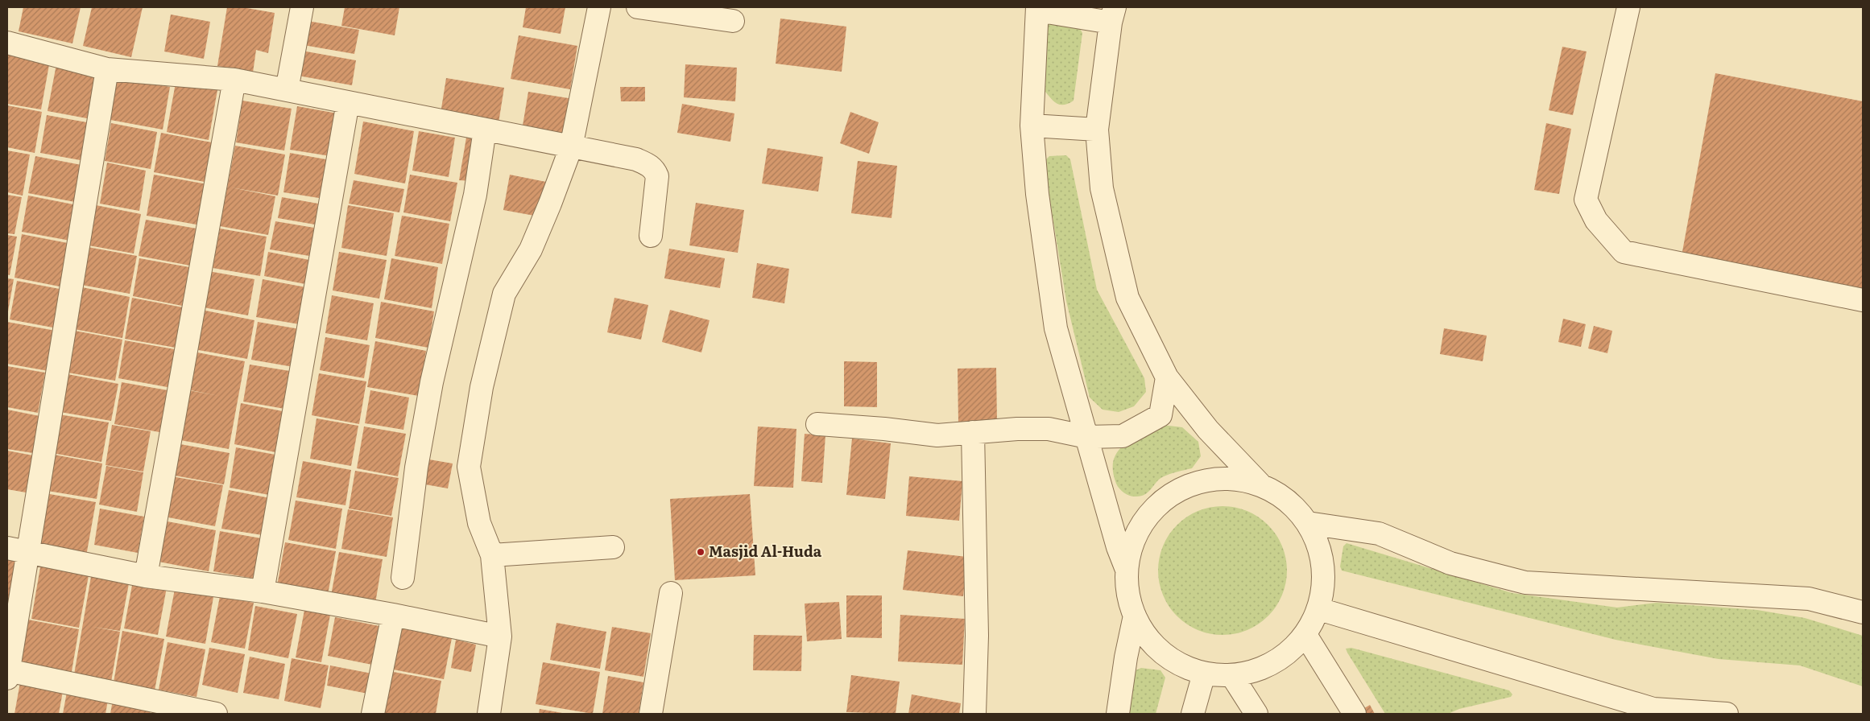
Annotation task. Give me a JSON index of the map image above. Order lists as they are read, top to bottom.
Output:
{
  "places": ["Masjid Al-Huda"]
}
